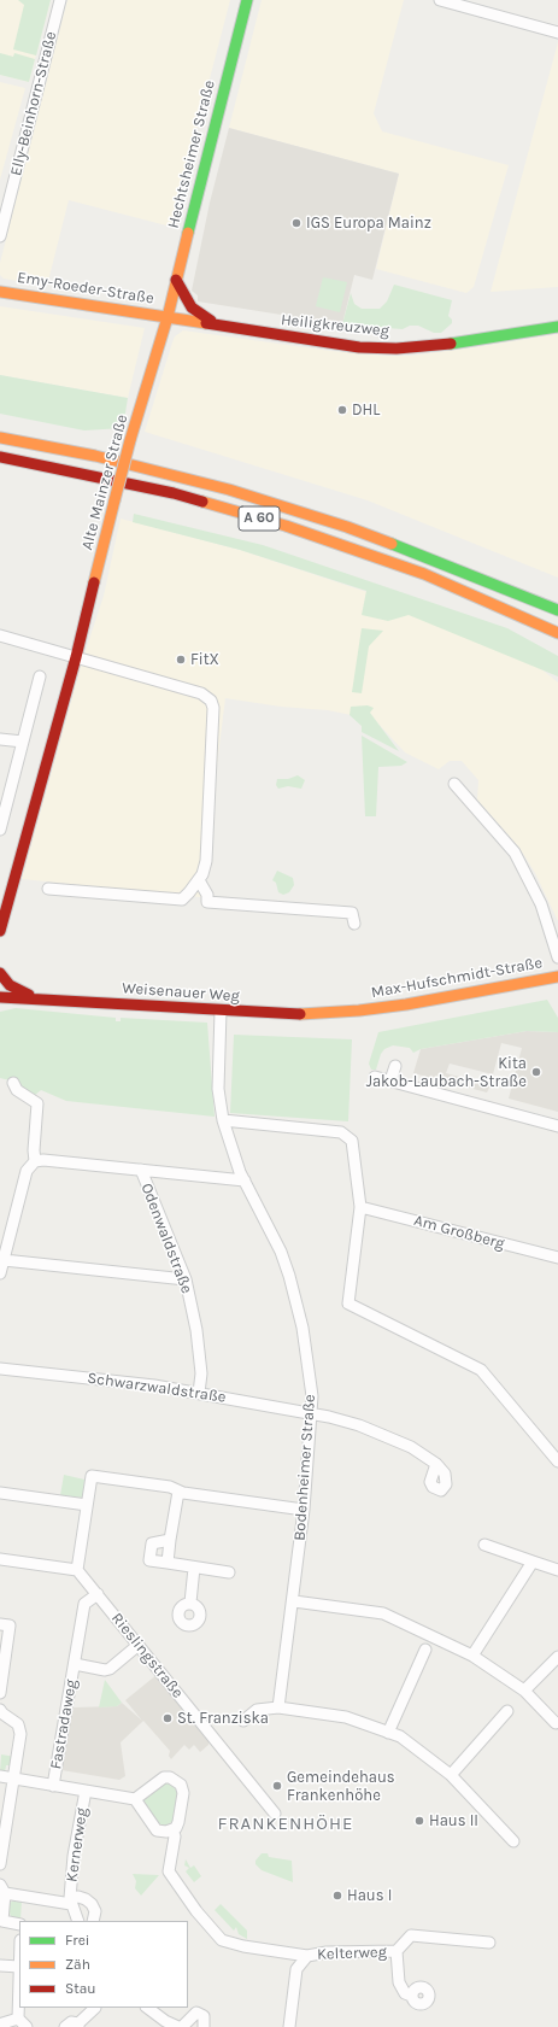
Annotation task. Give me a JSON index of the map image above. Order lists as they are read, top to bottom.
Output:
{
  "streets": {
    "main road": [
      "Hechtsheimer Straße",
      "Emy-Roeder-Straße",
      "Heiligkreuzweg",
      "Alte Mainzer Straße",
      "A 60",
      "Max-Hufschmidt-Straße",
      "Weisenauer Weg"
    ],
    "street": [
      "Elly-Beinhorn-Straße",
      "Am Großberg",
      "Odenwaldstraße",
      "Schwarzwaldstraße",
      "Bodenheimer Straße",
      "Rieslingstraße",
      "Fastradaweg",
      "Kernerweg",
      "Kelterweg"
    ]
  },
  "crossings": [
    ["Hechtsheimer Straße", "Emy-Roeder-Straße"],
    ["Hechtsheimer Straße", "Heiligkreuzweg"],
    ["Hechtsheimer Straße", "Alte Mainzer Straße"],
    ["Emy-Roeder-Straße", "Heiligkreuzweg"],
    ["Emy-Roeder-Straße", "Alte Mainzer Straße"],
    ["Heiligkreuzweg", "Alte Mainzer Straße"],
    ["Max-Hufschmidt-Straße", "Weisenauer Weg"],
    ["Weisenauer Weg", "Bodenheimer Straße"],
    ["Odenwaldstraße", "Schwarzwaldstraße"],
    ["Schwarzwaldstraße", "Bodenheimer Straße"],
    ["Rieslingstraße", "Fastradaweg"]
  ],
  "districts": ["FRANKENHÖHE"],
  "places": [
    "IGS Europa Mainz",
    "DHL",
    "FitX",
    "Kita Jakob-Laubach-Straße",
    "St. Franziska",
    "Gemeindehaus Frankenhöhe",
    "Haus II",
    "Haus I"
  ],
  "legend": ["Frei", "Zäh", "Stau"]
}
